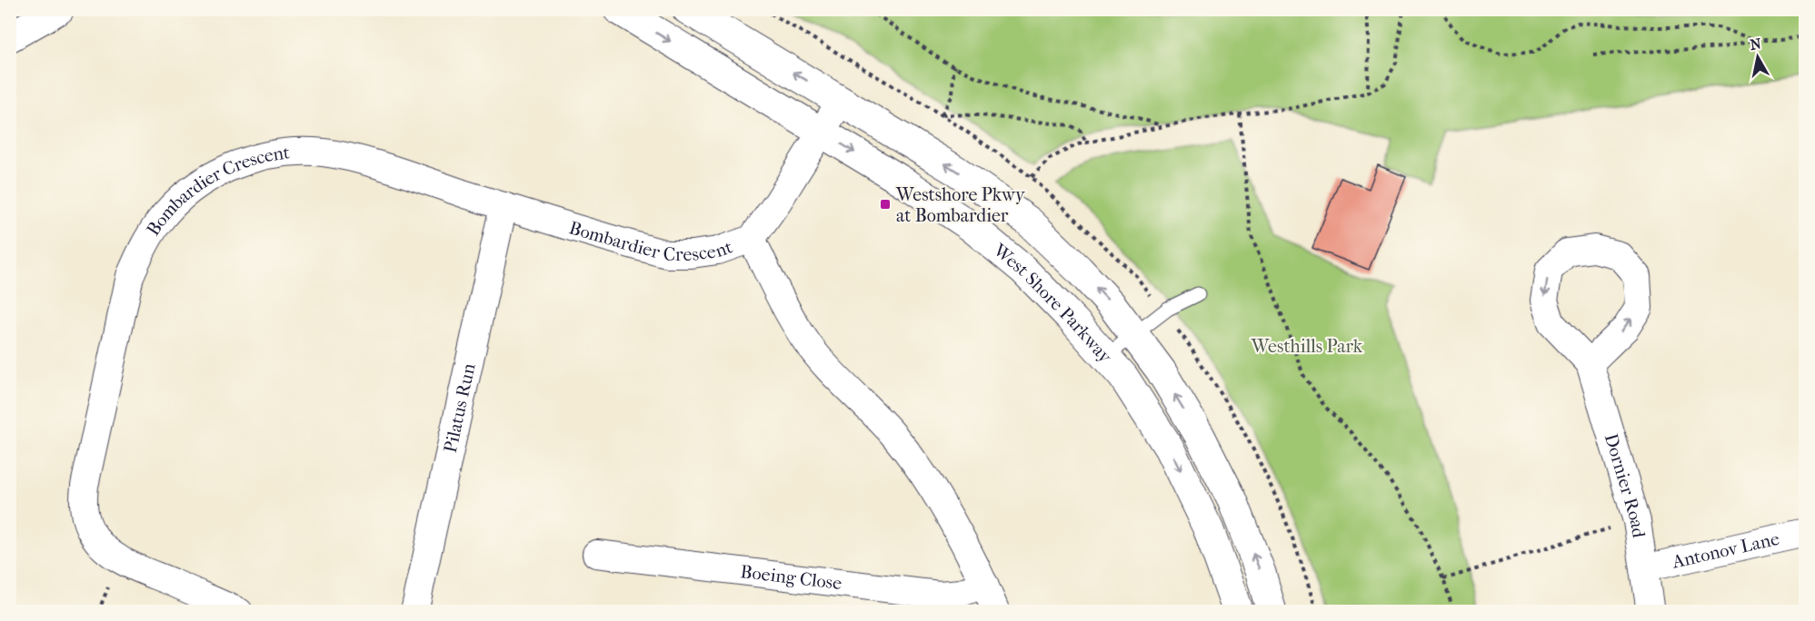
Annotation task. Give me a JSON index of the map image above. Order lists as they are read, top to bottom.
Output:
{
  "streets": {
    "main road": ["West Shore Parkway"],
    "street": [
      "Bombardier Crescent",
      "Pilatus Run",
      "Dornier Road",
      "Antonov Lane",
      "Boeing Close"
    ]
  },
  "crossings": [
    ["Bombardier Crescent", "West Shore Parkway"],
    ["Bombardier Crescent", "Pilatus Run"],
    ["Bombardier Crescent", "Boeing Close"],
    ["Dornier Road", "Antonov Lane"]
  ],
  "parks": ["Westhills Park"],
  "places": {
    "transit": ["Westshore Pkwy at Bombardier"]
  },
  "north": "top"
}
